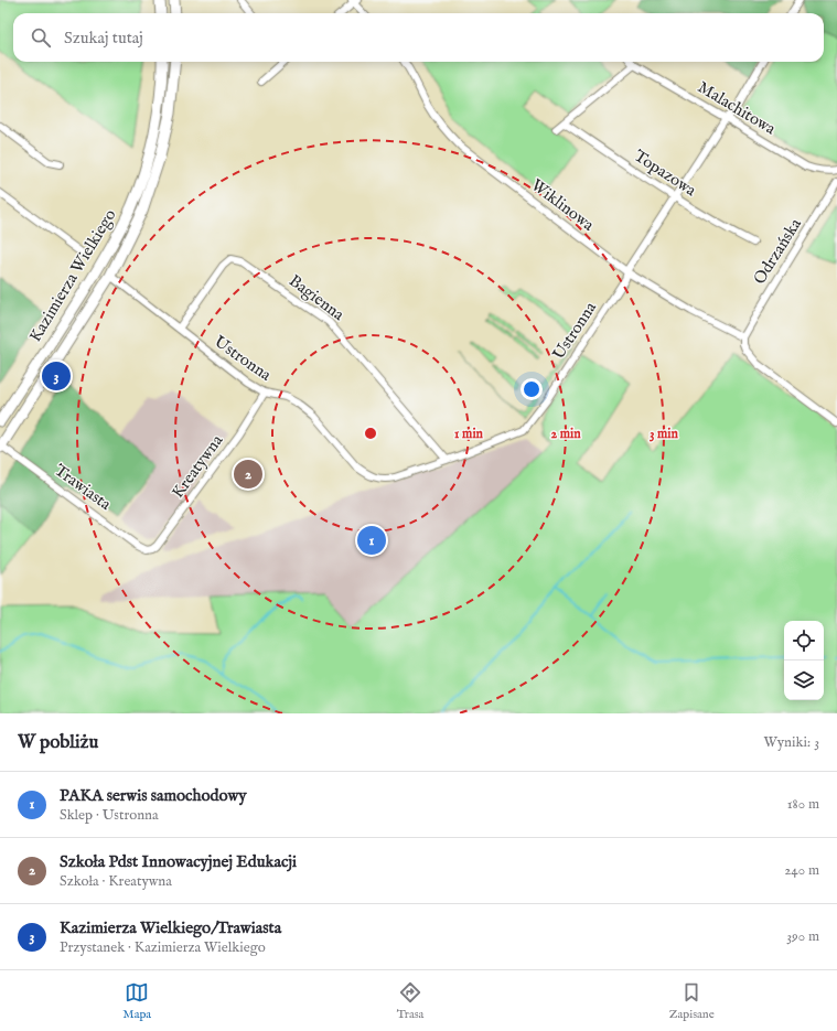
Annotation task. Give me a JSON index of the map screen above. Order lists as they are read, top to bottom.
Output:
{
  "streets": {
    "main road": ["Kazimierza Wielkiego"],
    "street": [
      "Malachitowa",
      "Topazowa",
      "Wiklinowa",
      "Odrzańska",
      "Bagienna",
      "Ustronna",
      "Kreatywna",
      "Trawiasta"
    ]
  },
  "crossings": [
    ["Malachitowa", "Ustronna"],
    ["Topazowa", "Ustronna"],
    ["Wiklinowa", "Odrzańska"],
    ["Wiklinowa", "Ustronna"],
    ["Kazimierza Wielkiego", "Ustronna"],
    ["Kazimierza Wielkiego", "Trawiasta"],
    ["Bagienna", "Ustronna"],
    ["Ustronna", "Kreatywna"],
    ["Kreatywna", "Trawiasta"]
  ],
  "page": {
    "search": "Szukaj tutaj",
    "pins": ["3", "2", "1"],
    "heading": ["W pobliżu", "Wyniki: 3"],
    "list": [
      {
        "mark": "1",
        "name": "PAKA serwis samochodowy",
        "note": "Sklep · Ustronna",
        "value": "180 m"
      },
      {
        "mark": "2",
        "name": "Szkoła Pdst Innowacyjnej Edukacji",
        "note": "Szkoła · Kreatywna",
        "value": "240 m"
      },
      {
        "mark": "3",
        "name": "Kazimierza Wielkiego/Trawiasta",
        "note": "Przystanek · Kazimierza Wielkiego",
        "value": "390 m"
      }
    ],
    "nav": ["Mapa", "Trasa", "Zapisane"]
  },
  "rings": ["1 min", "2 min", "3 min"]
}
